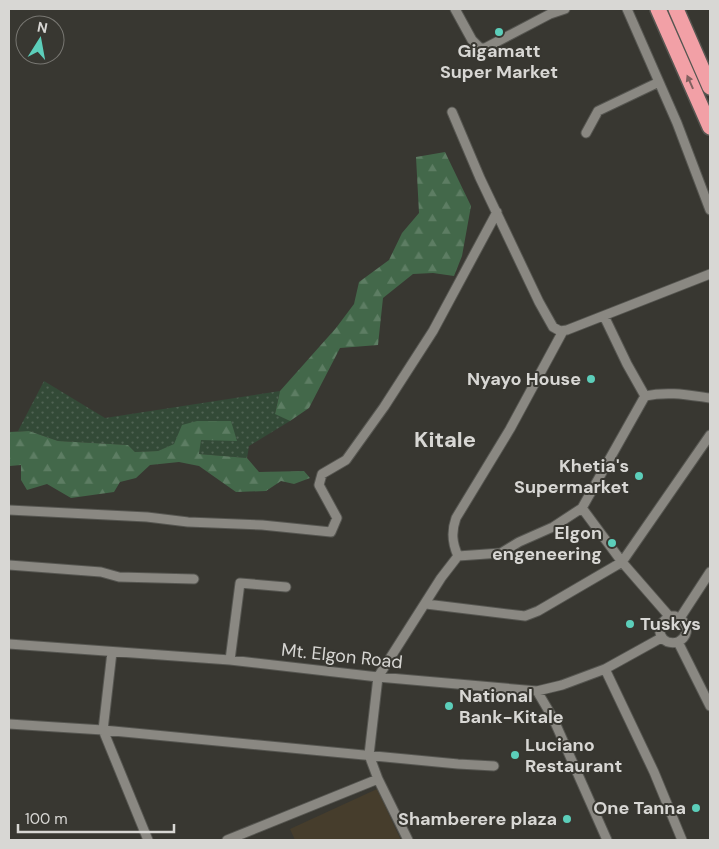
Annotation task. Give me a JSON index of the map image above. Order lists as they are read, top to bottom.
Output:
{
  "streets": {
    "street": ["Mt. Elgon Road"]
  },
  "districts": ["Kitale"],
  "places": [
    "Gigamatt Super Market",
    "Nyayo House",
    "Khetia's Supermarket",
    "Elgon engeneering",
    "Tuskys",
    "National Bank-Kitale",
    "Luciano Restaurant",
    "One Tanna",
    "Shamberere plaza"
  ],
  "scale_bar": "100 m",
  "north": "top"
}
